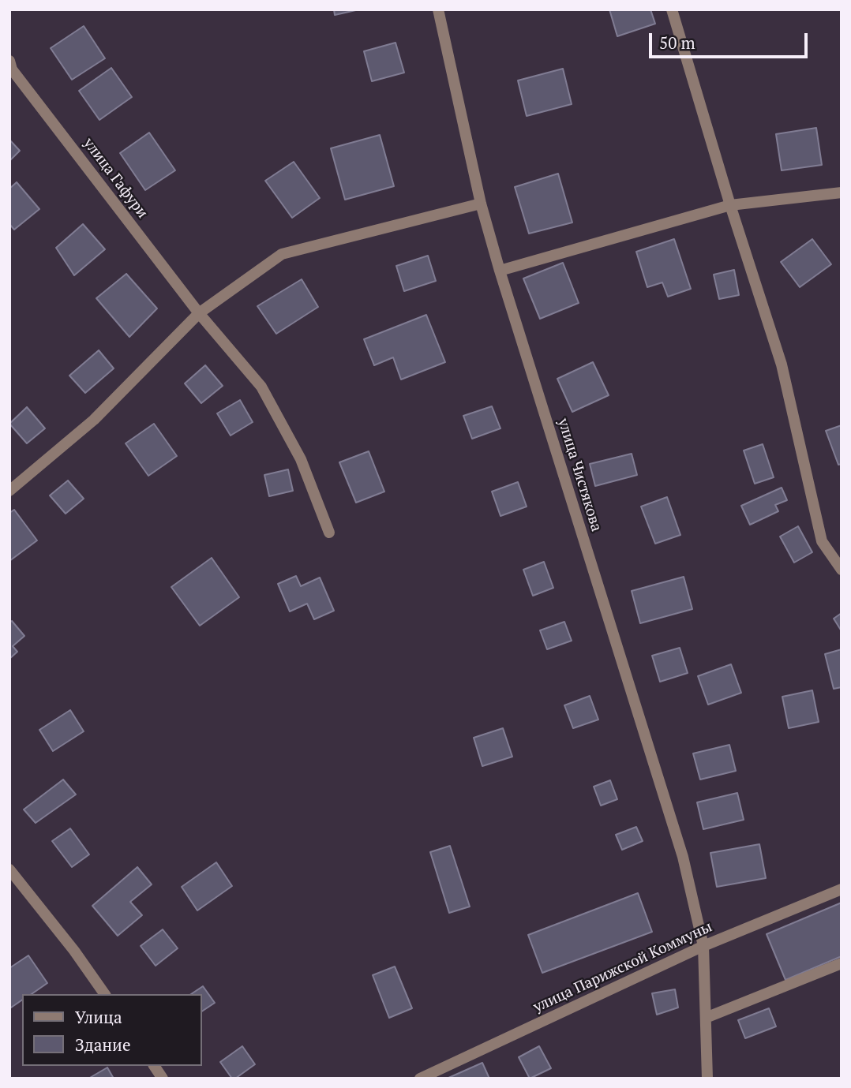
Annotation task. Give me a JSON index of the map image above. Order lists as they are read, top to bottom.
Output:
{
  "streets": {
    "street": ["улица Гафури", "улица Чистякова", "улица Парижской Коммуны"]
  },
  "crossings": [
    ["улица Чистякова", "улица Парижской Коммуны"]
  ],
  "legend": ["Улица", "Здание"],
  "scale_bar": "50 m"
}
